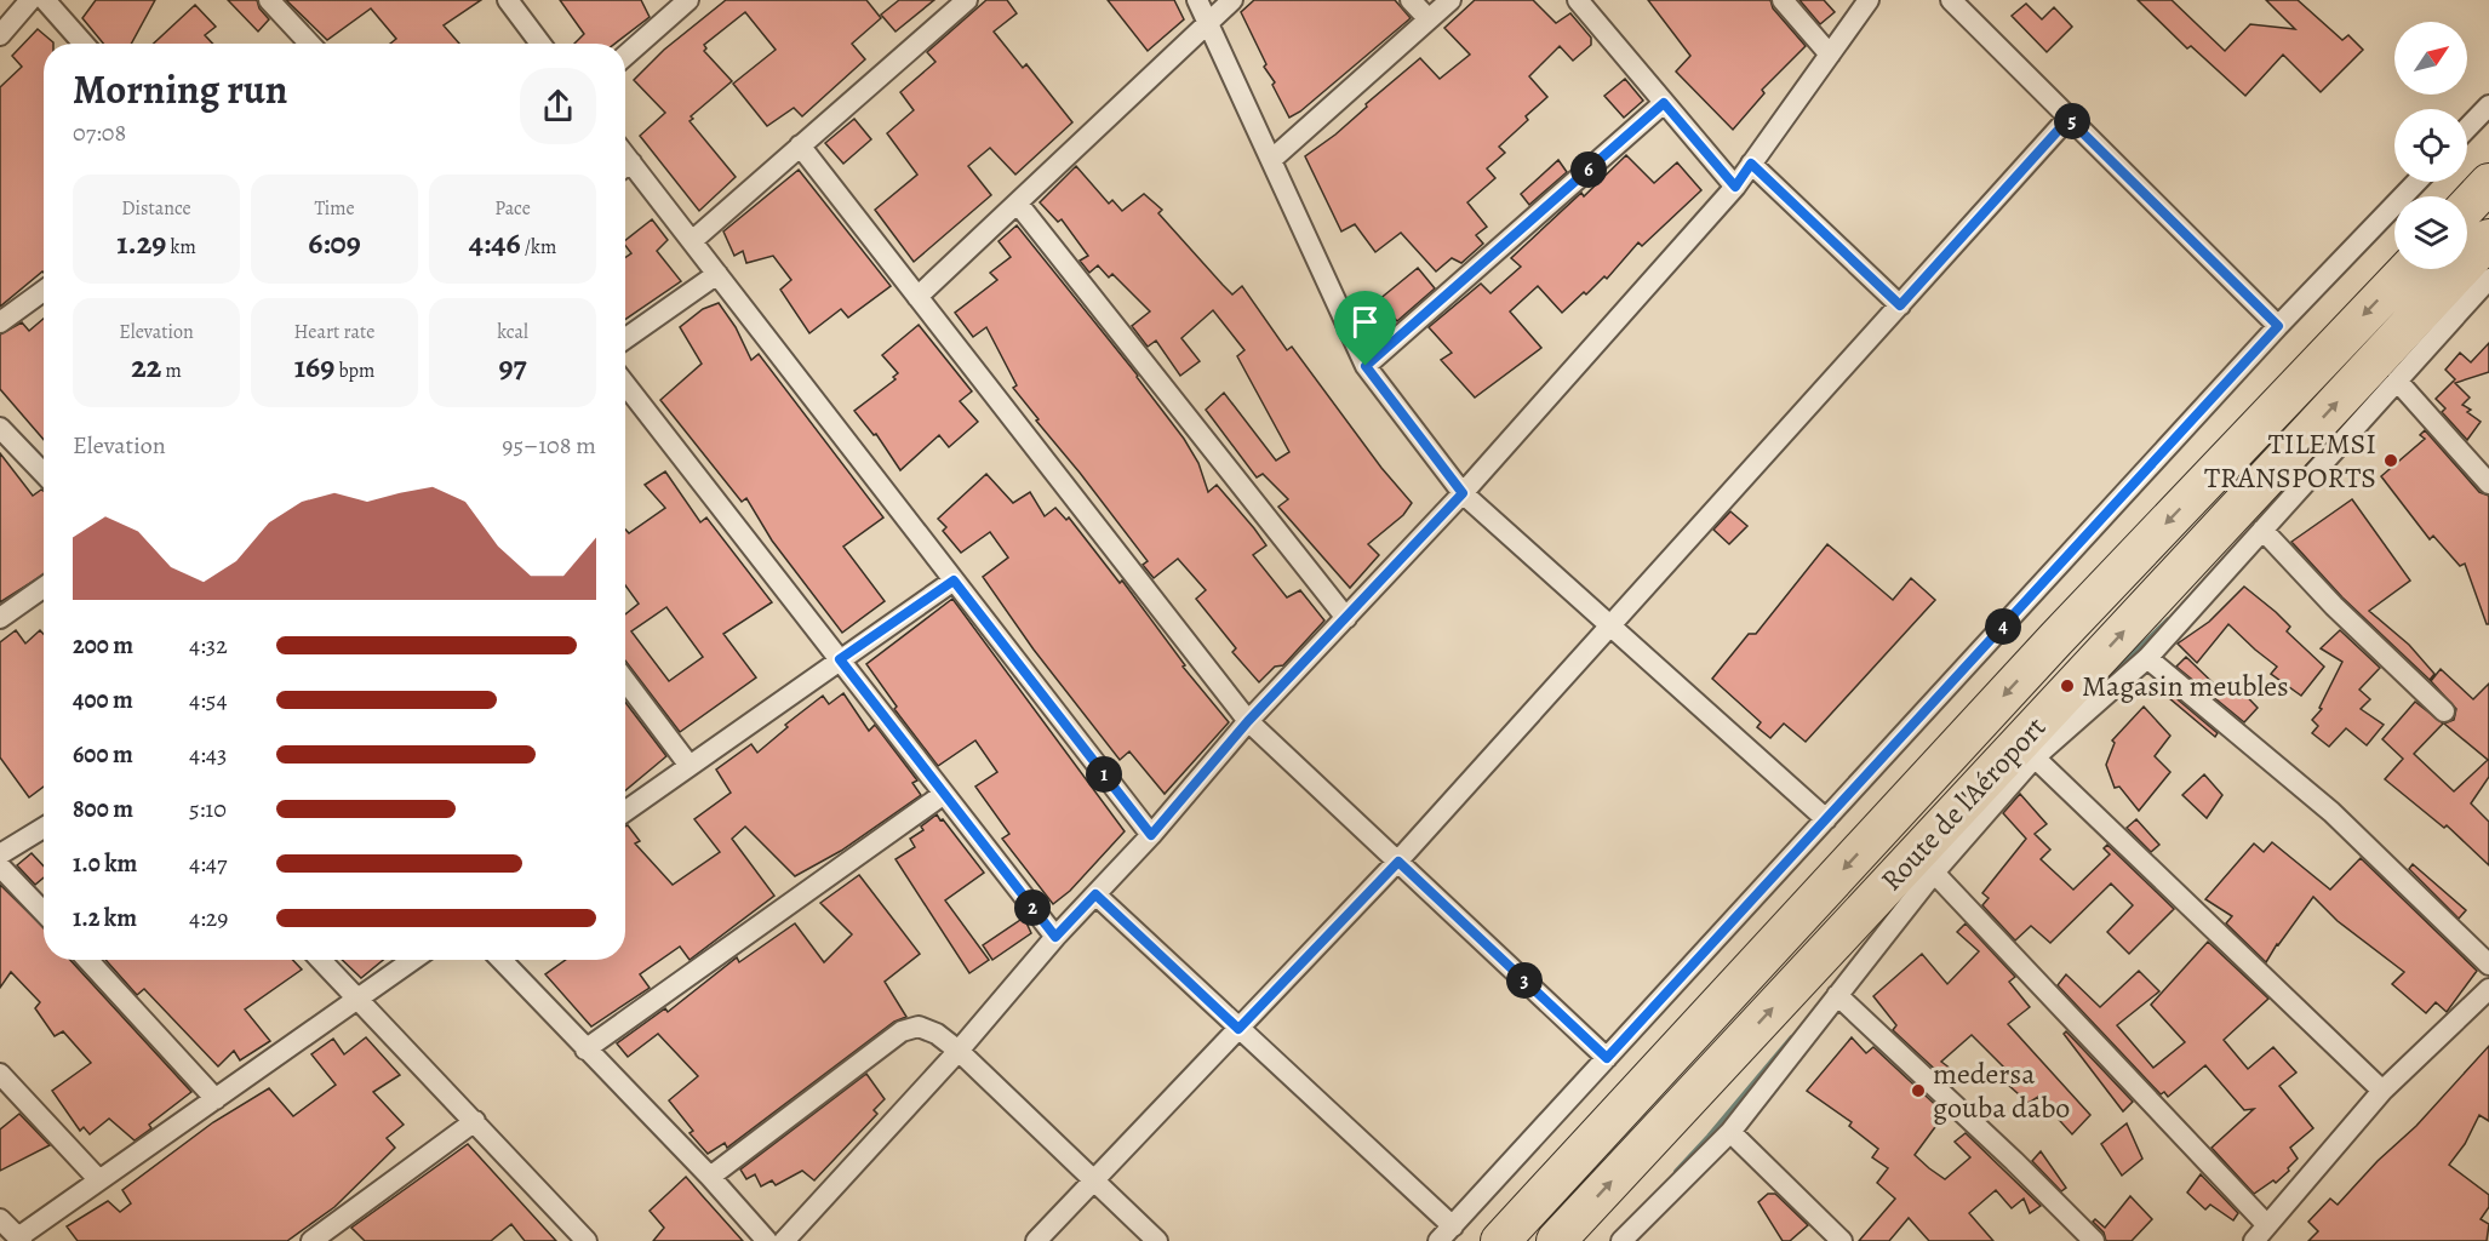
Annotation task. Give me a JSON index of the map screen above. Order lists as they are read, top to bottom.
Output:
{
  "streets": {
    "highway": ["Route de l'Aéroport"]
  },
  "places": ["TILEMSI TRANSPORTS", "Magasin meubles", "medersa gouba dabo"],
  "north": "top right",
  "page": {
    "heading": ["Morning run", "07:08"],
    "pins": [
      "5",
      "6",
      "4",
      "1",
      "2",
      "3"
    ],
    "stats": [
      ["Distance", "1.29 km"],
      ["Time", "6:09"],
      ["Pace", "4:46 /km"],
      ["Elevation", "22 m"],
      ["Heart rate", "169 bpm"],
      ["kcal", "97"]
    ],
    "chart": ["Elevation", "95–108 m"],
    "list": [
      {
        "name": "200 m",
        "note": "4:32"
      },
      {
        "name": "400 m",
        "note": "4:54"
      },
      {
        "name": "600 m",
        "note": "4:43"
      },
      {
        "name": "800 m",
        "note": "5:10"
      },
      {
        "name": "1.0 km",
        "note": "4:47"
      },
      {
        "name": "1.2 km",
        "note": "4:29"
      }
    ]
  }
}
